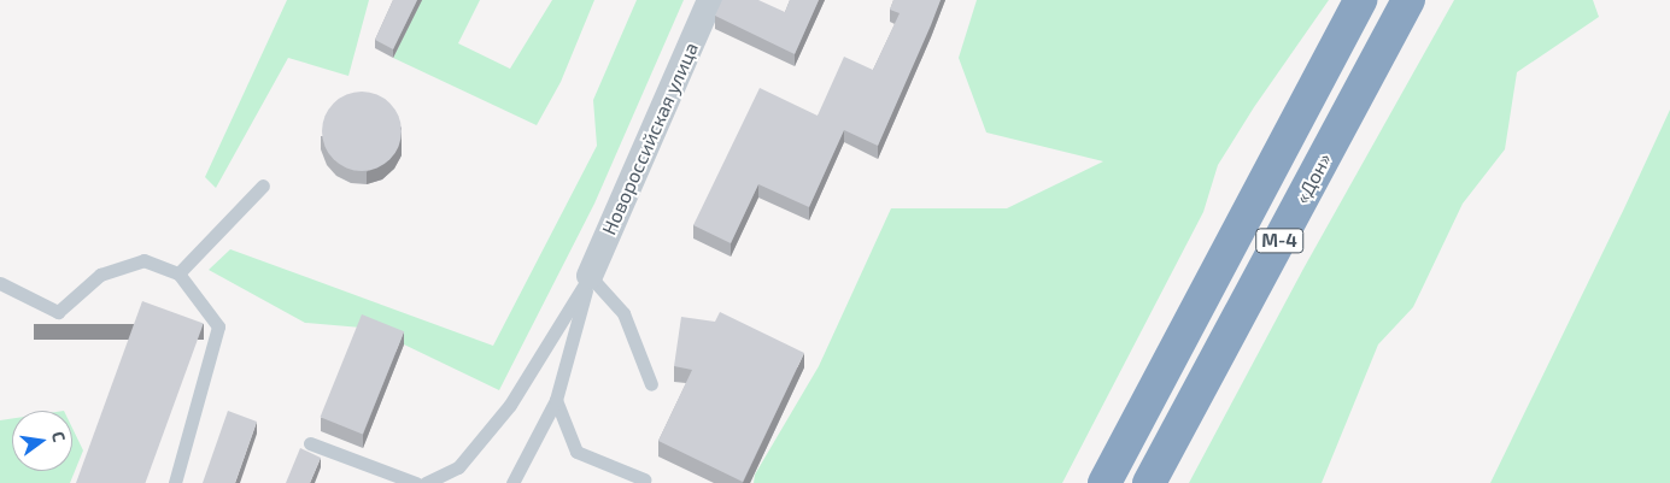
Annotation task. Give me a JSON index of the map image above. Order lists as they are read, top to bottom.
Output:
{
  "streets": {
    "highway": ["«Дон»", "М-4"],
    "street": ["Новороссийская улица"]
  },
  "north": "right"
}
